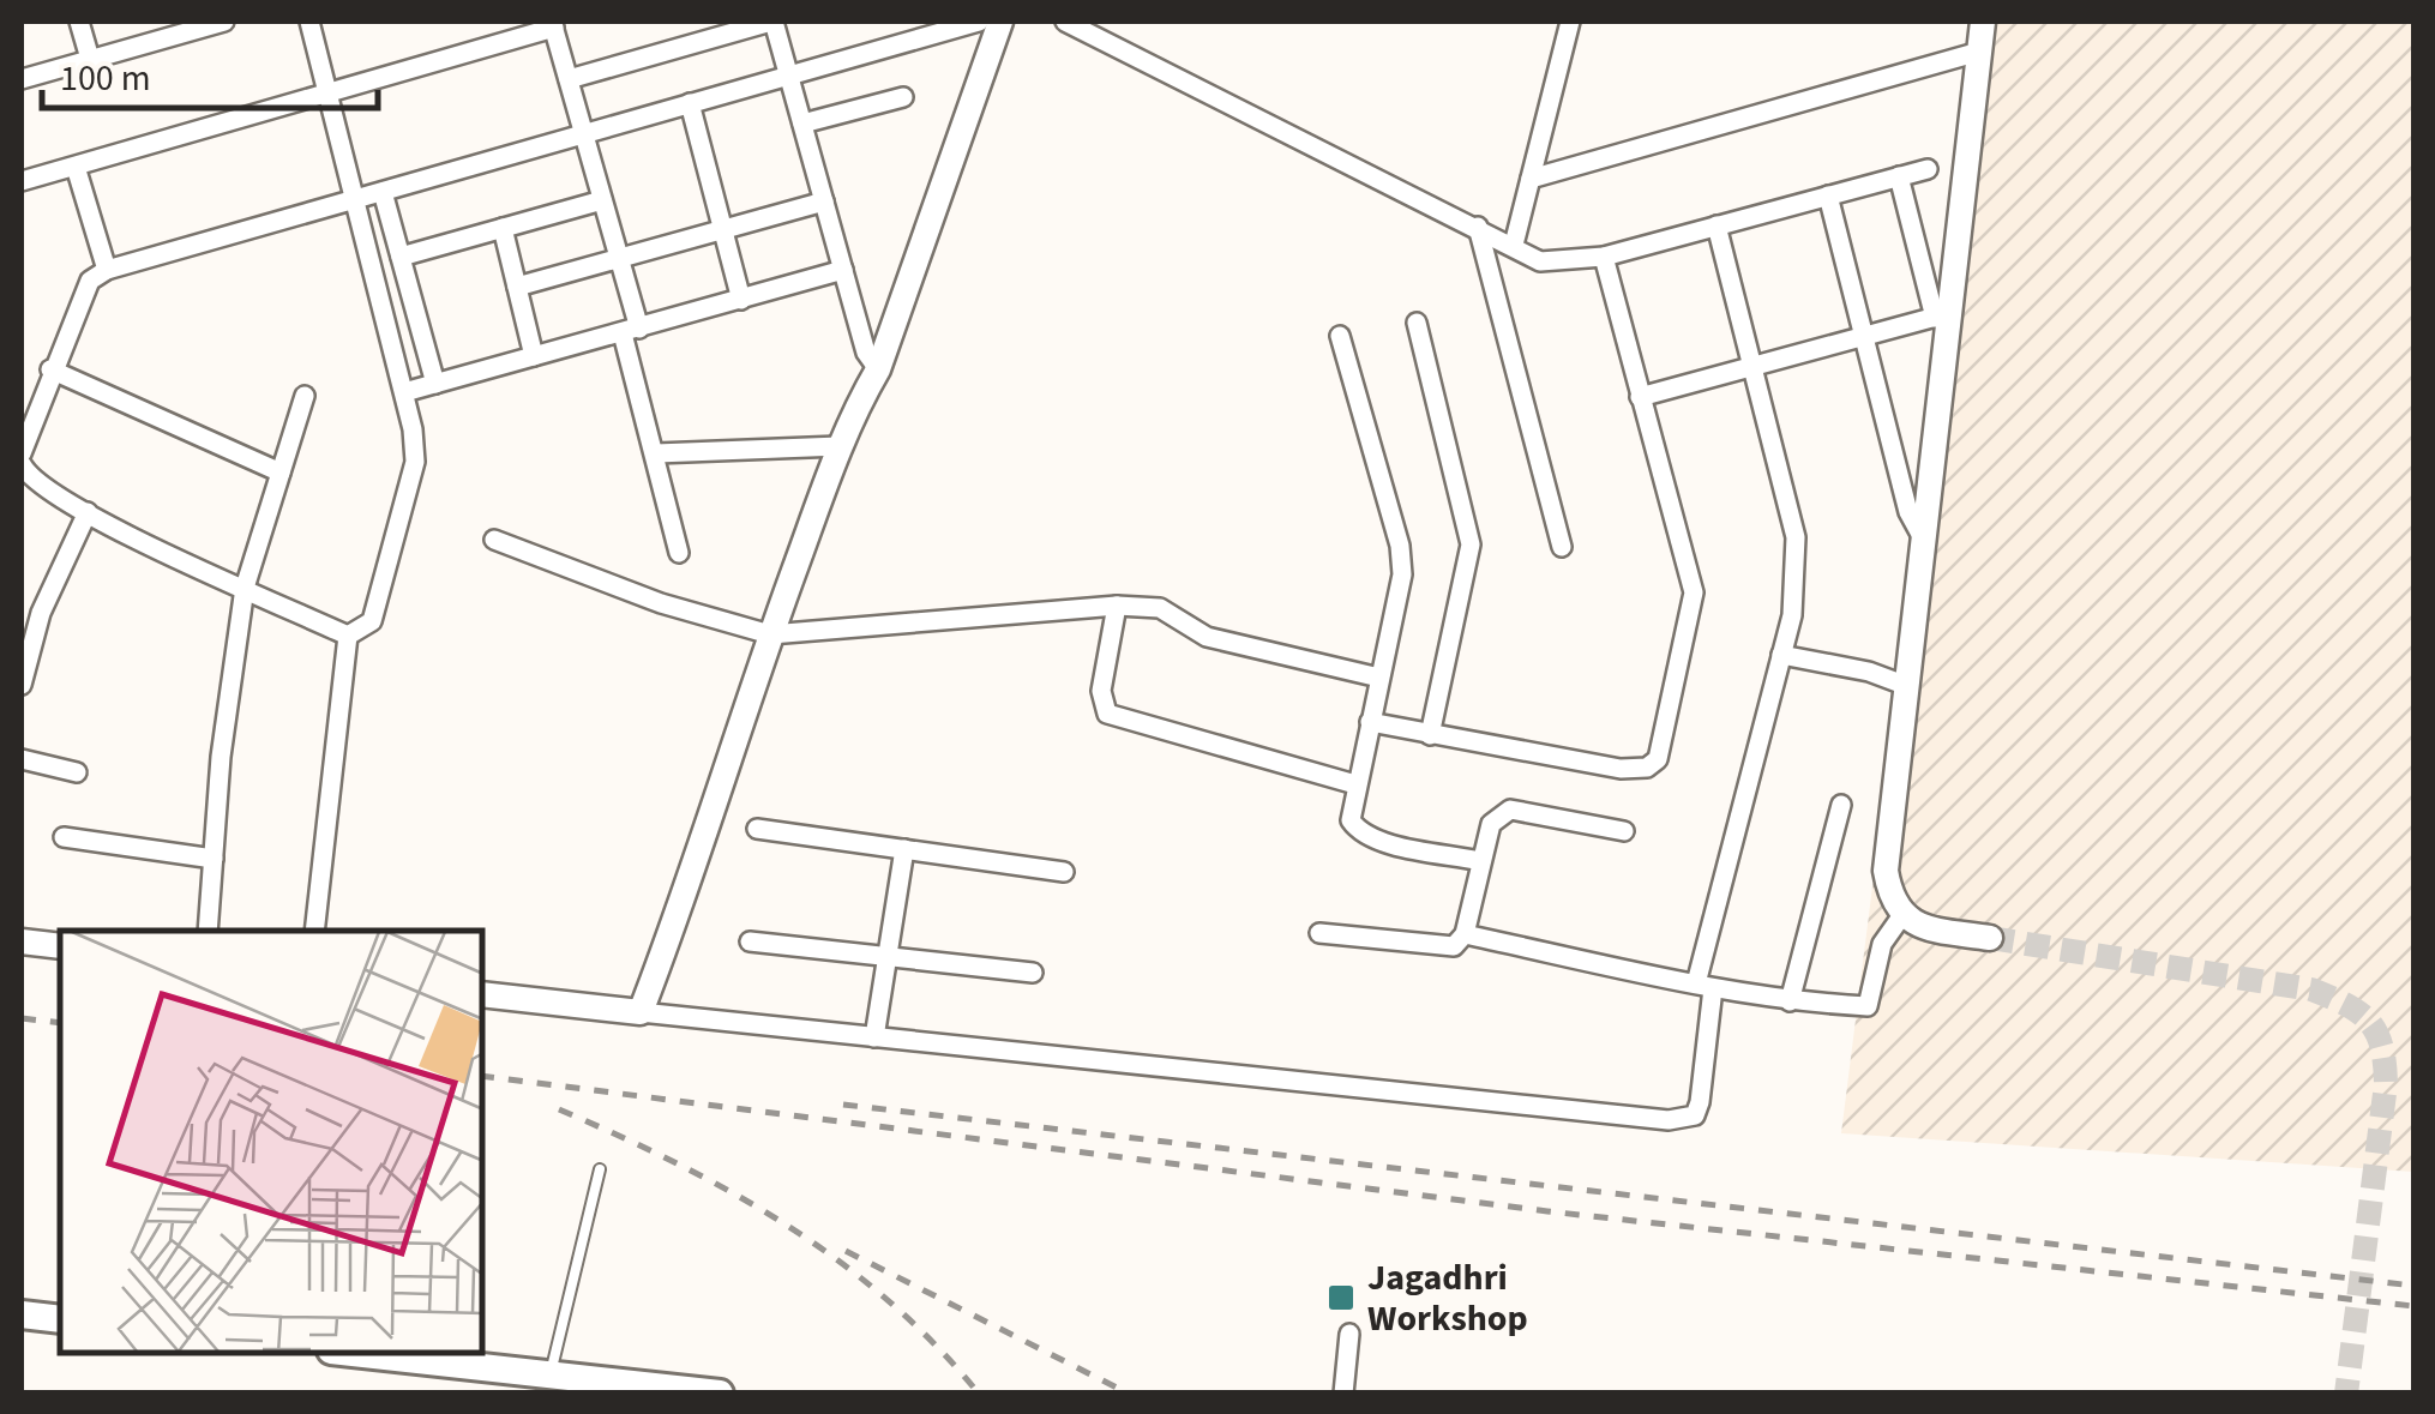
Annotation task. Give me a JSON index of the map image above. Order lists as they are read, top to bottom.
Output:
{
  "places": {
    "transit": ["Jagadhri Workshop"]
  },
  "scale_bar": "100 m"
}
